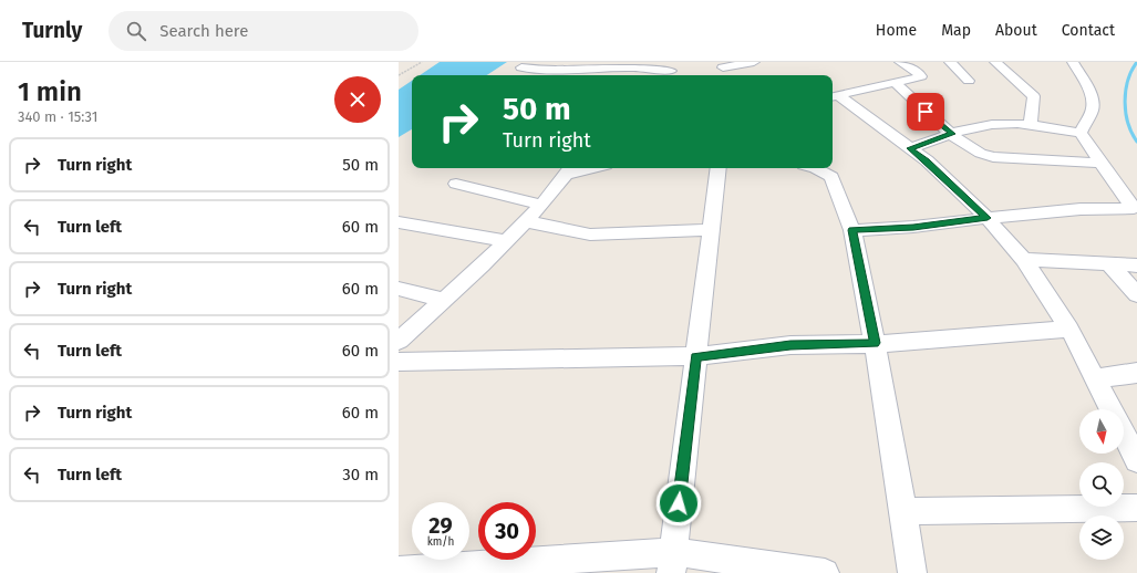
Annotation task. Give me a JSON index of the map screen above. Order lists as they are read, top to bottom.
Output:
{
  "north": "bottom",
  "page": {
    "header": "Turnly",
    "search": "Search here",
    "nav": [
      "Home",
      "Map",
      "About",
      "Contact"
    ],
    "heading": ["1 min", "340 m · 15:31"],
    "turn": ["50 m", "Turn right"],
    "list": [
      {
        "name": "Turn right",
        "value": "50 m"
      },
      {
        "name": "Turn left",
        "value": "60 m"
      },
      {
        "name": "Turn right",
        "value": "60 m"
      },
      {
        "name": "Turn left",
        "value": "60 m"
      },
      {
        "name": "Turn right",
        "value": "60 m"
      },
      {
        "name": "Turn left",
        "value": "30 m"
      }
    ],
    "speed": "29 km/h",
    "limit": "30"
  }
}
